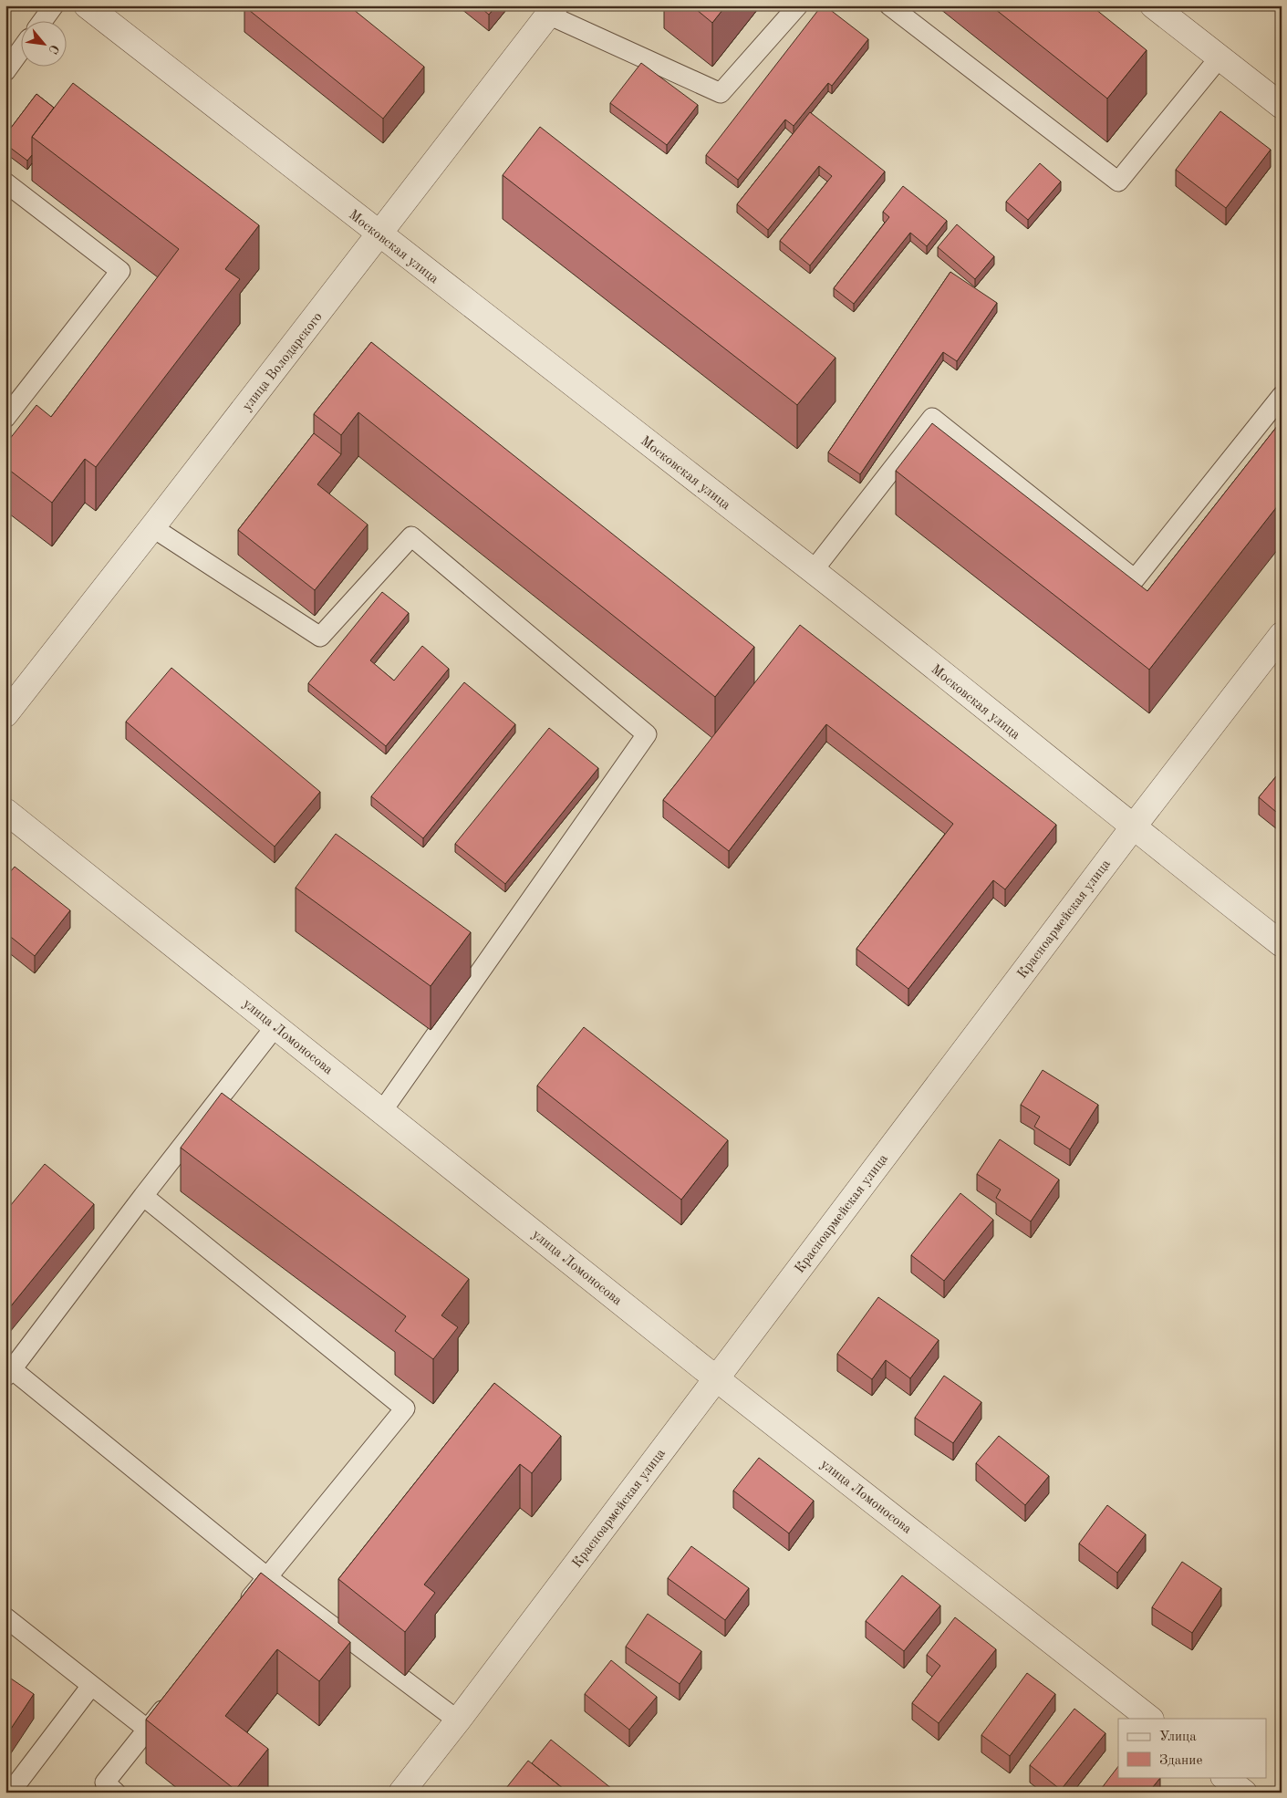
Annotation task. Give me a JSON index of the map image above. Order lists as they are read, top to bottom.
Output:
{
  "streets": {
    "street": [
      "Московская улица",
      "улица Володарского",
      "Красноармейская улица",
      "улица Ломоносова"
    ]
  },
  "crossings": [
    ["Московская улица", "улица Володарского"],
    ["Московская улица", "Красноармейская улица"],
    ["Красноармейская улица", "улица Ломоносова"]
  ],
  "legend": ["Улица", "Здание"],
  "north": "bottom right"
}
